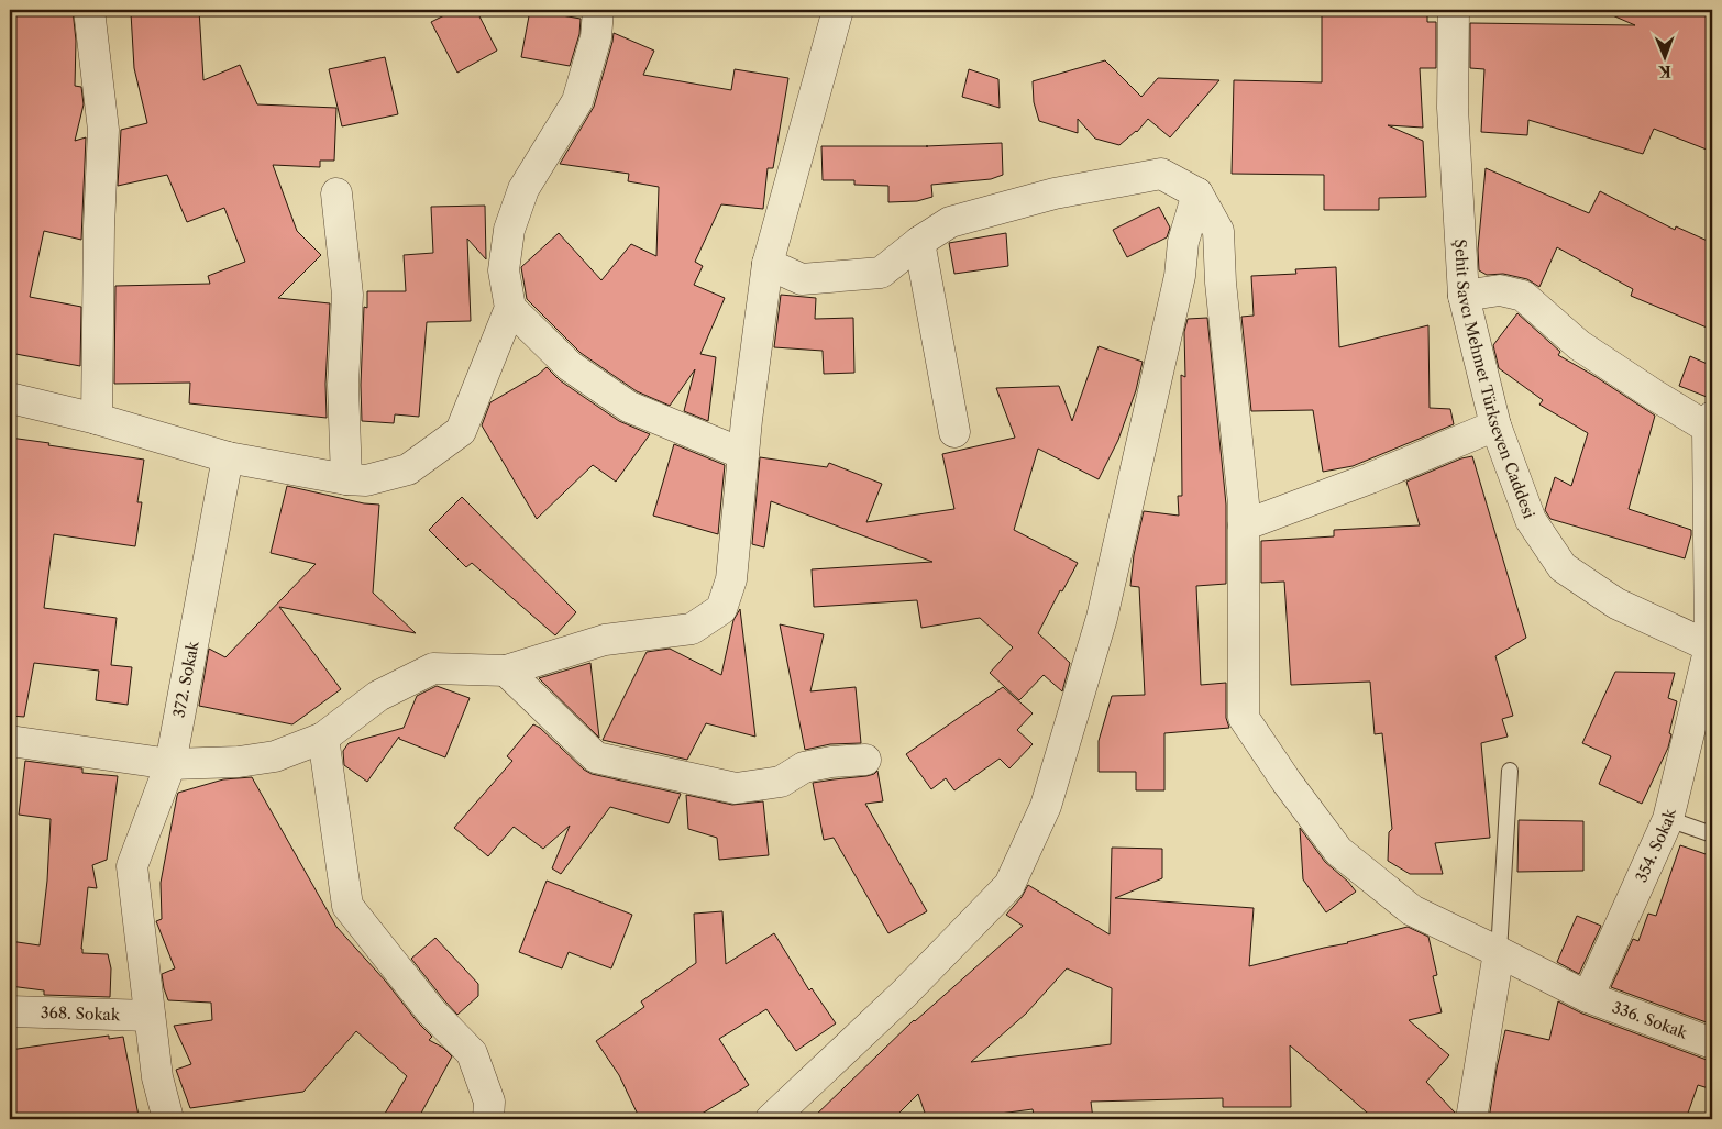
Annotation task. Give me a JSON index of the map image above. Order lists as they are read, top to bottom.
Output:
{
  "streets": {
    "street": [
      "Şehit Savcı Mehmet Türkseven Caddesi",
      "372. Sokak",
      "354. Sokak",
      "368. Sokak",
      "336. Sokak"
    ]
  },
  "crossings": [
    ["Şehit Savcı Mehmet Türkseven Caddesi", "354. Sokak"],
    ["372. Sokak", "368. Sokak"],
    ["354. Sokak", "336. Sokak"]
  ],
  "north": "bottom"
}
